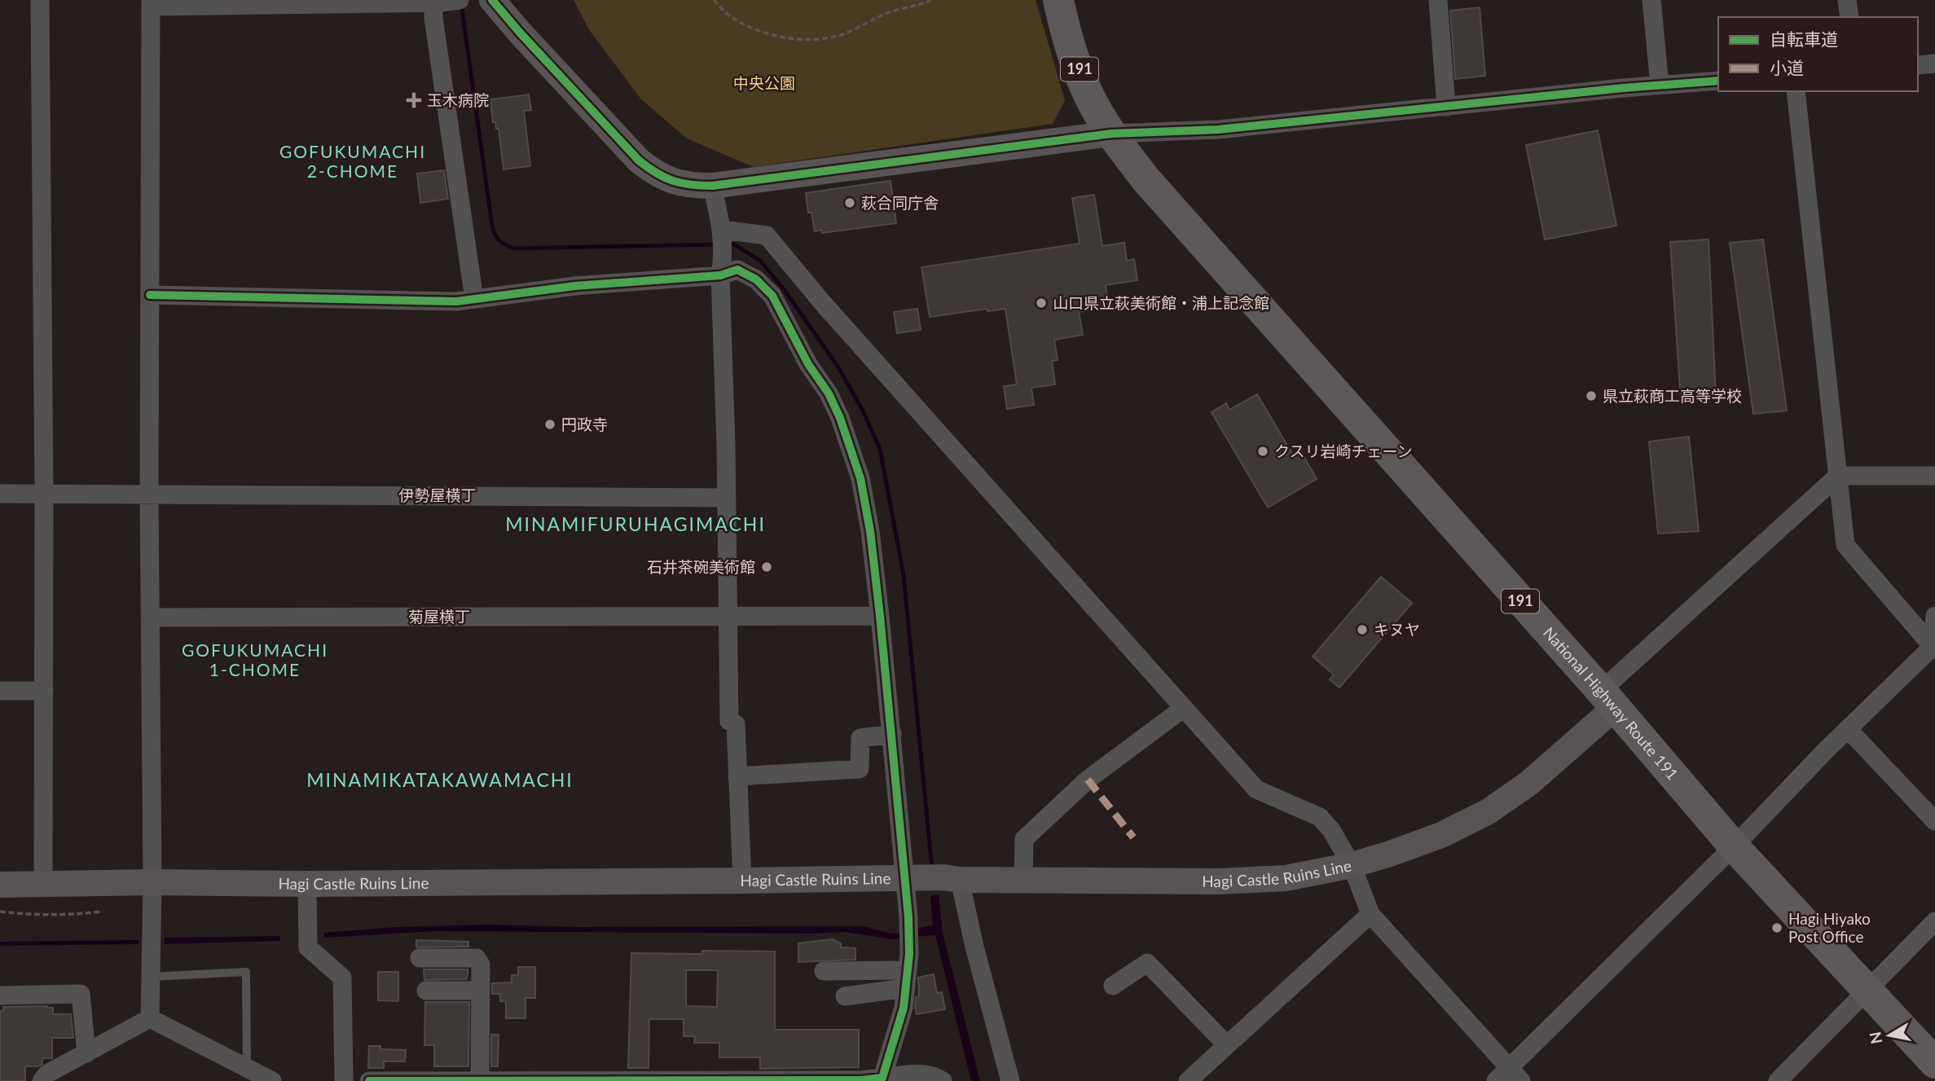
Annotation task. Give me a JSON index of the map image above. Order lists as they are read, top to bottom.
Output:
{
  "streets": {
    "highway": ["191", "National Highway Route 191"],
    "main road": ["Hagi Castle Ruins Line"],
    "street": ["伊勢屋横丁", "菊屋横丁"]
  },
  "crossings": [
    ["National Highway Route 191", "Hagi Castle Ruins Line"]
  ],
  "districts": [
    "GOFUKUMACHI 2-CHOME",
    "MINAMIFURUHAGIMACHI",
    "GOFUKUMACHI 1-CHOME",
    "MINAMIKATAKAWAMACHI"
  ],
  "parks": ["中央公園"],
  "places": {
    "health": ["玉木病院"],
    "other": [
      "萩合同庁舎",
      "山口県立萩美術館・浦上記念館",
      "県立萩商工高等学校",
      "円政寺",
      "クスリ岩崎チェーン",
      "石井茶碗美術館",
      "キヌヤ",
      "Hagi Hiyako Post Office"
    ]
  },
  "legend": ["自転車道", "小道"],
  "north": "left"
}
